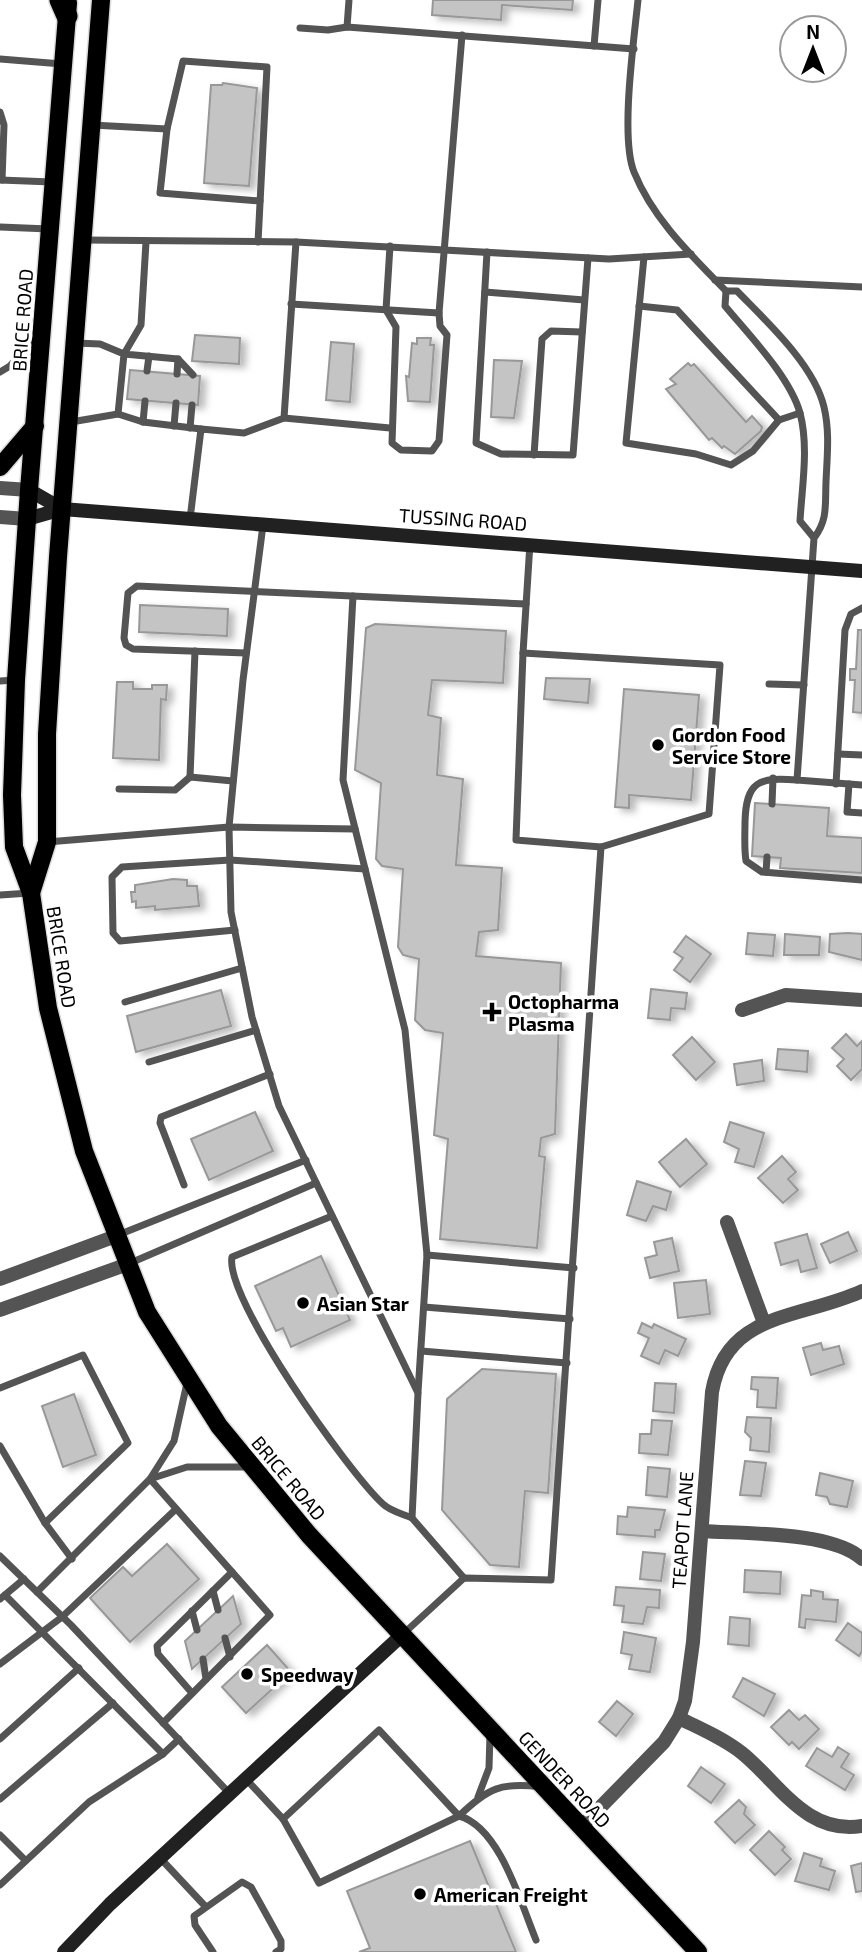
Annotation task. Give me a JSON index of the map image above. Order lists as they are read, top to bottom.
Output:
{
  "streets": {
    "main road": ["BRICE ROAD", "TUSSING ROAD", "GENDER ROAD"],
    "street": ["TEAPOT LANE"]
  },
  "crossings": [
    ["BRICE ROAD", "TUSSING ROAD"],
    ["BRICE ROAD", "GENDER ROAD"],
    ["TEAPOT LANE", "GENDER ROAD"]
  ],
  "places": {
    "other": [
      "Gordon Food Service Store",
      "Asian Star",
      "Speedway",
      "American Freight"
    ],
    "health": ["Octopharma Plasma"]
  },
  "north": "top"
}
